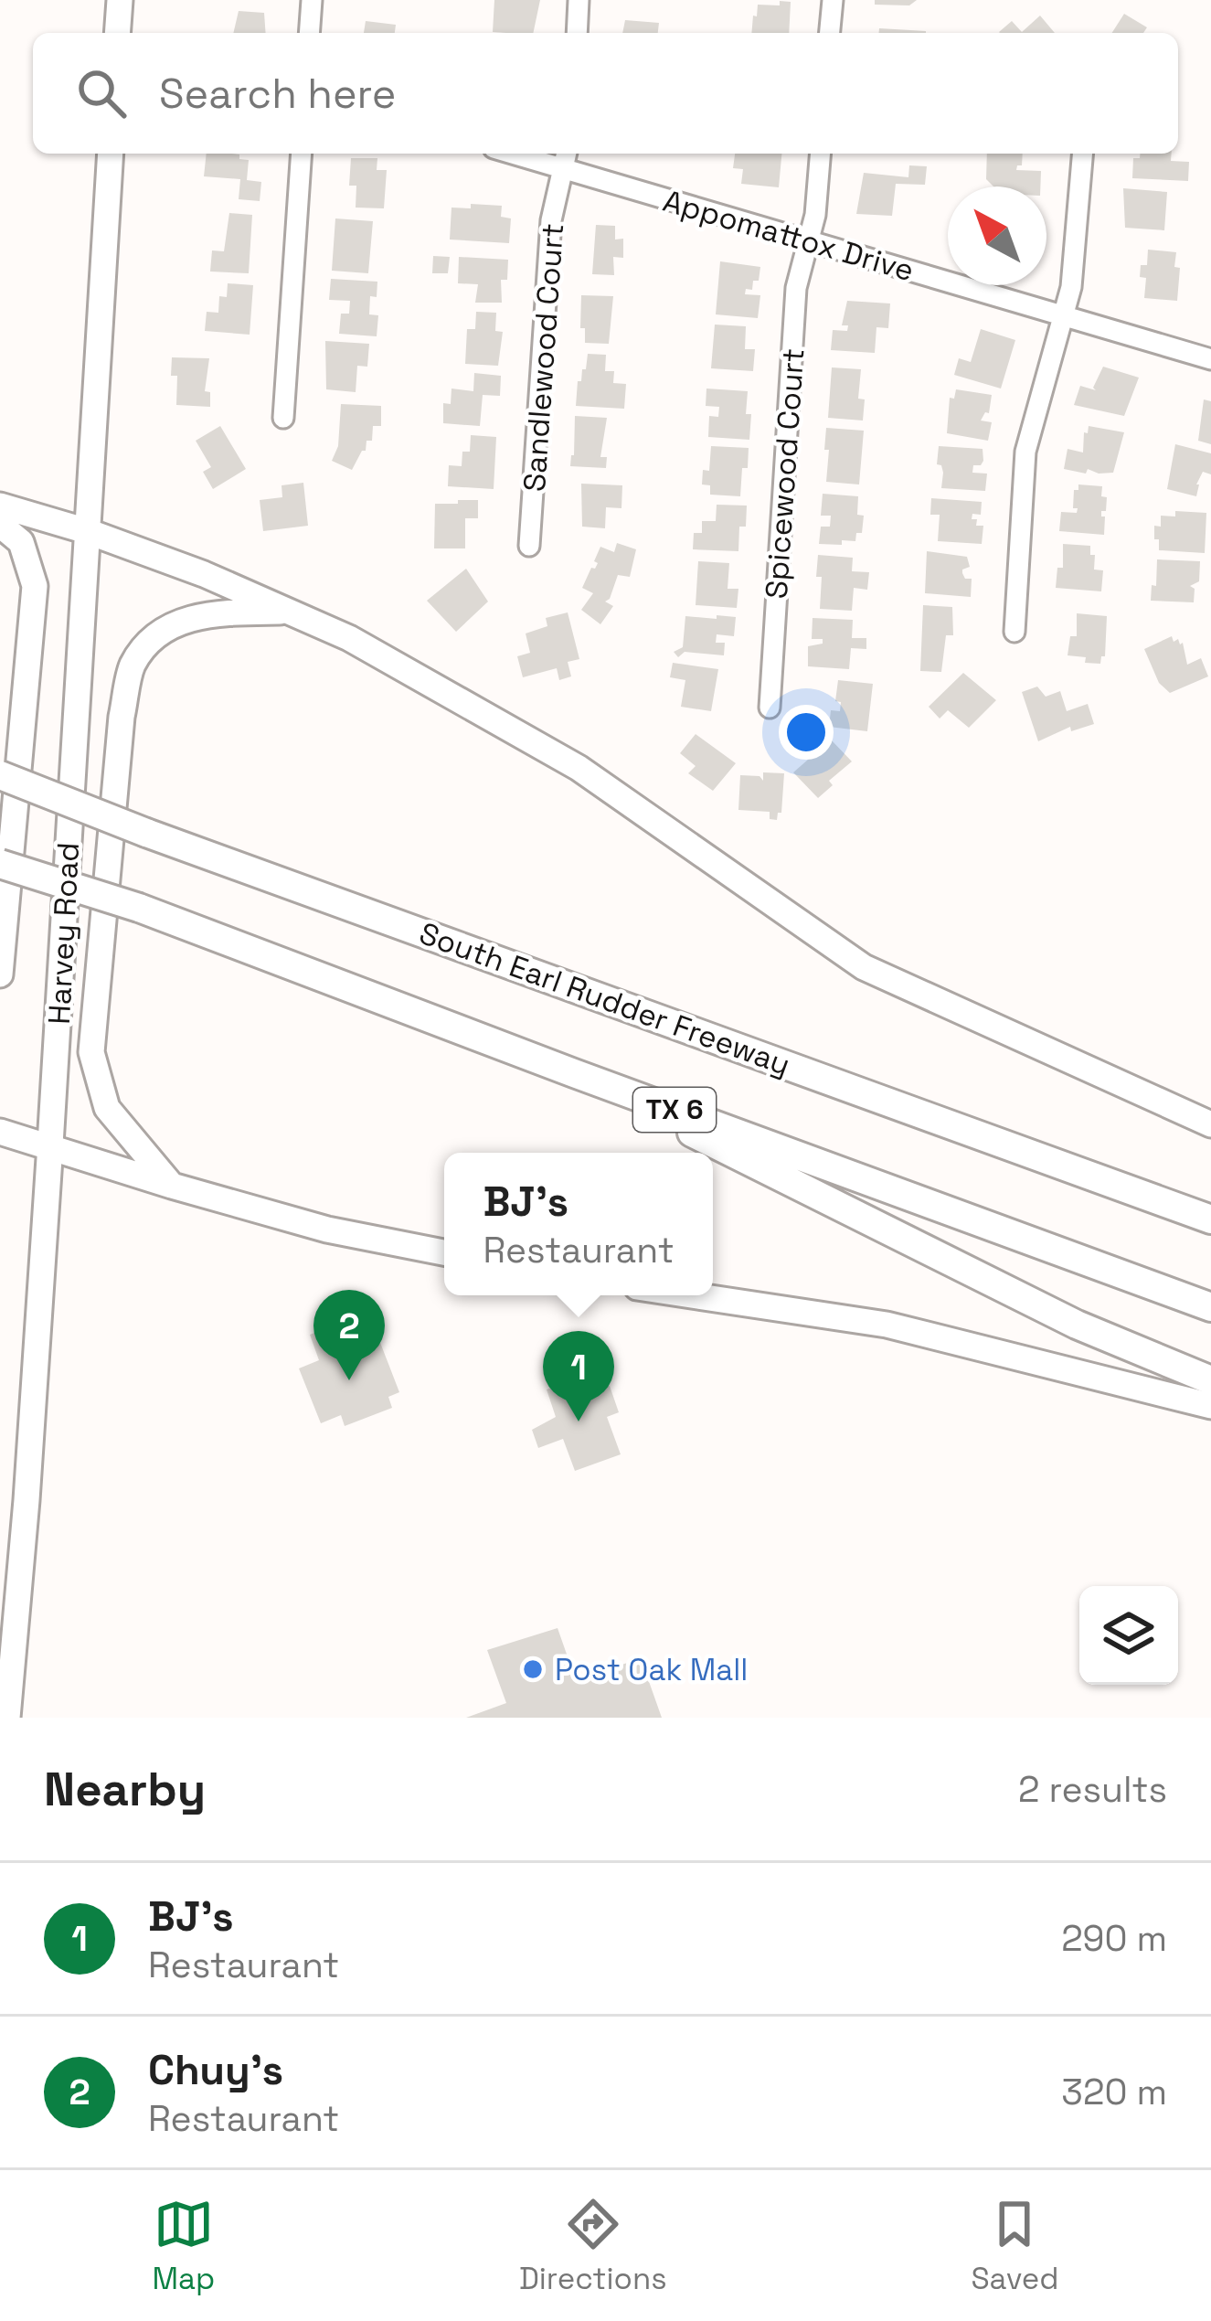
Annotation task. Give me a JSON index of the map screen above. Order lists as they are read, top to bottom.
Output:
{
  "streets": {
    "highway": ["South Earl Rudder Freeway", "TX 6"],
    "main road": ["Harvey Road"],
    "street": ["Appomattox Drive", "Sandlewood Court", "Spicewood Court"]
  },
  "crossings": [
    ["Appomattox Drive", "Sandlewood Court"],
    ["Appomattox Drive", "Spicewood Court"]
  ],
  "places": ["Post Oak Mall"],
  "north": "top left",
  "page": {
    "search": "Search here",
    "popup": ["BJ's", "Restaurant"],
    "pins": ["2", "1"],
    "heading": ["Nearby", "2 results"],
    "list": [
      {
        "mark": "1",
        "name": "BJ's",
        "note": "Restaurant",
        "value": "290 m"
      },
      {
        "mark": "2",
        "name": "Chuy's",
        "note": "Restaurant",
        "value": "320 m"
      }
    ],
    "nav": ["Map", "Directions", "Saved"]
  }
}
